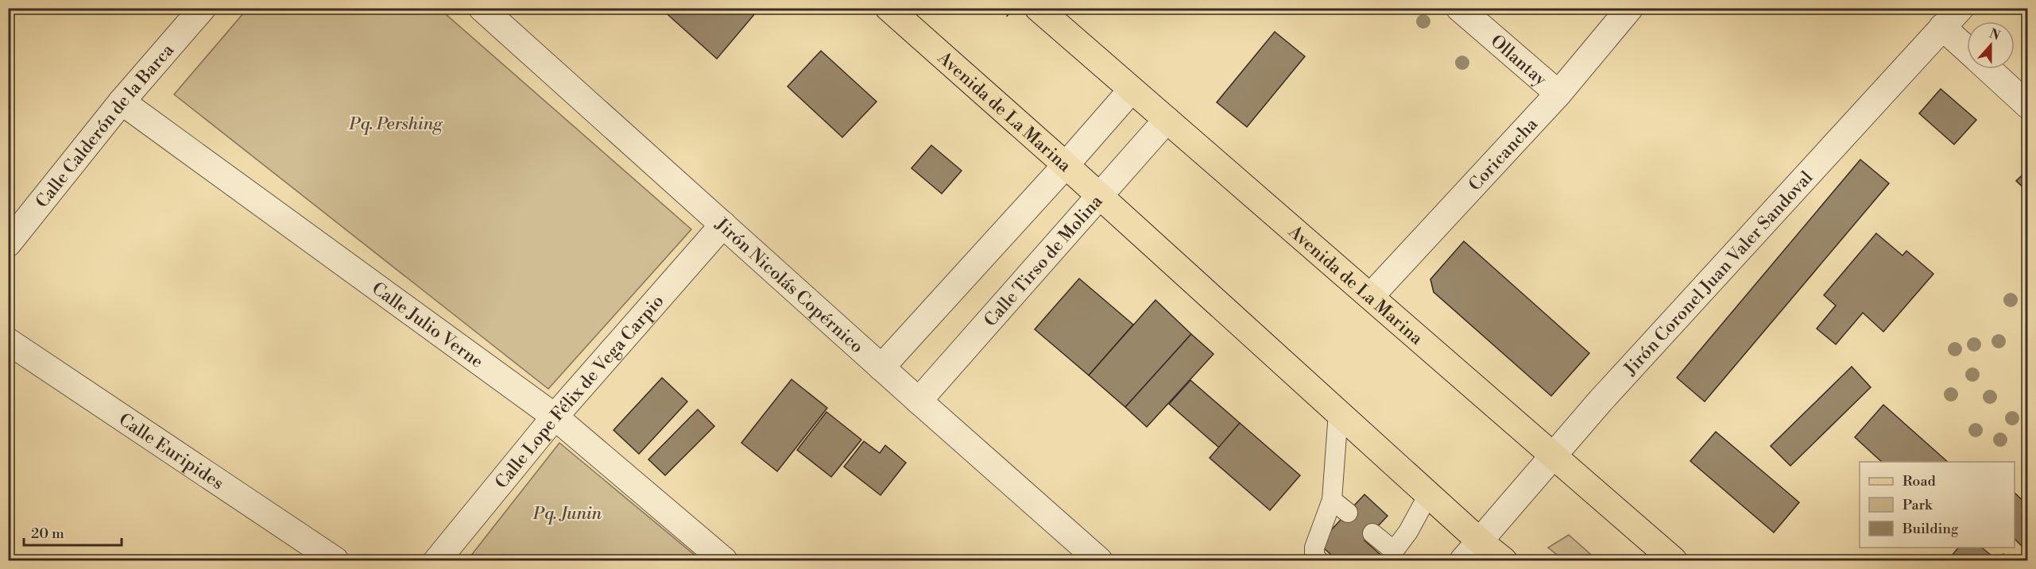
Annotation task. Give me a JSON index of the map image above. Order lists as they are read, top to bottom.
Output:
{
  "streets": {
    "main road": ["Avenida de La Marina"],
    "street": [
      "Ollantay",
      "Calle Calderón de la Barca",
      "Coricancha",
      "Calle Tirso de Molina",
      "Jirón Coronel Juan Valer Sandoval",
      "Jirón Nicolás Copérnico",
      "Calle Julio Verne",
      "Calle Lope Félix de Vega Carpio",
      "Calle Euripides"
    ]
  },
  "crossings": [
    ["Ollantay", "Coricancha"],
    ["Avenida de La Marina", "Coricancha"],
    ["Avenida de La Marina", "Calle Tirso de Molina"],
    ["Avenida de La Marina", "Jirón Coronel Juan Valer Sandoval"],
    ["Calle Calderón de la Barca", "Calle Julio Verne"],
    ["Calle Tirso de Molina", "Jirón Nicolás Copérnico"],
    ["Jirón Nicolás Copérnico", "Calle Lope Félix de Vega Carpio"],
    ["Calle Julio Verne", "Calle Lope Félix de Vega Carpio"]
  ],
  "parks": ["Pq. Pershing", "Pq. Junin"],
  "legend": ["Road", "Park", "Building"],
  "scale_bar": "20 m",
  "north": "top"
}
